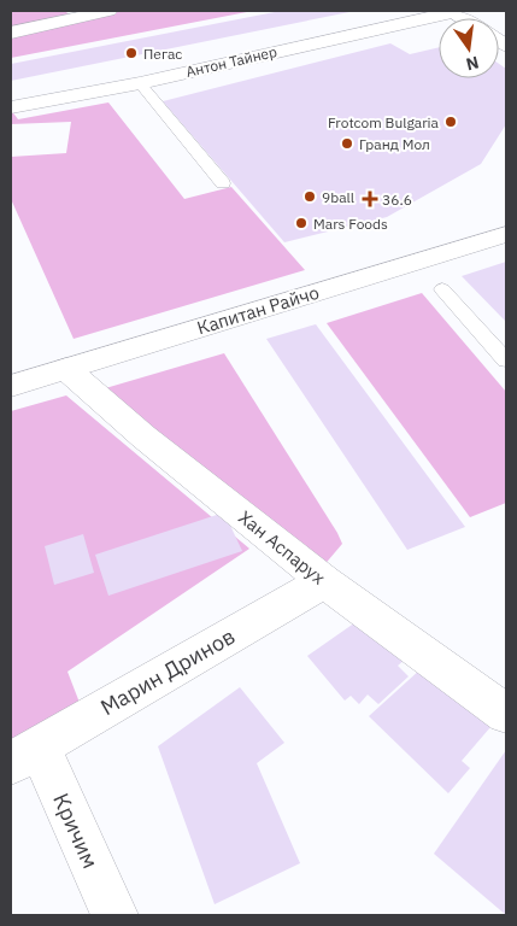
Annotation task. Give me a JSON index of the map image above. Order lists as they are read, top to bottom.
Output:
{
  "streets": {
    "street": [
      "Антон Тайнер",
      "Капитан Райчо",
      "Хан Аспарух",
      "Марин Дринов",
      "Кричим"
    ]
  },
  "crossings": [
    ["Капитан Райчо", "Хан Аспарух"],
    ["Хан Аспарух", "Марин Дринов"],
    ["Марин Дринов", "Кричим"]
  ],
  "places": {
    "other": [
      "Пегас",
      "Frotcom Bulgaria",
      "Гранд Мол",
      "9ball",
      "Mars Foods"
    ],
    "health": ["36.6"]
  },
  "north": "bottom"
}
